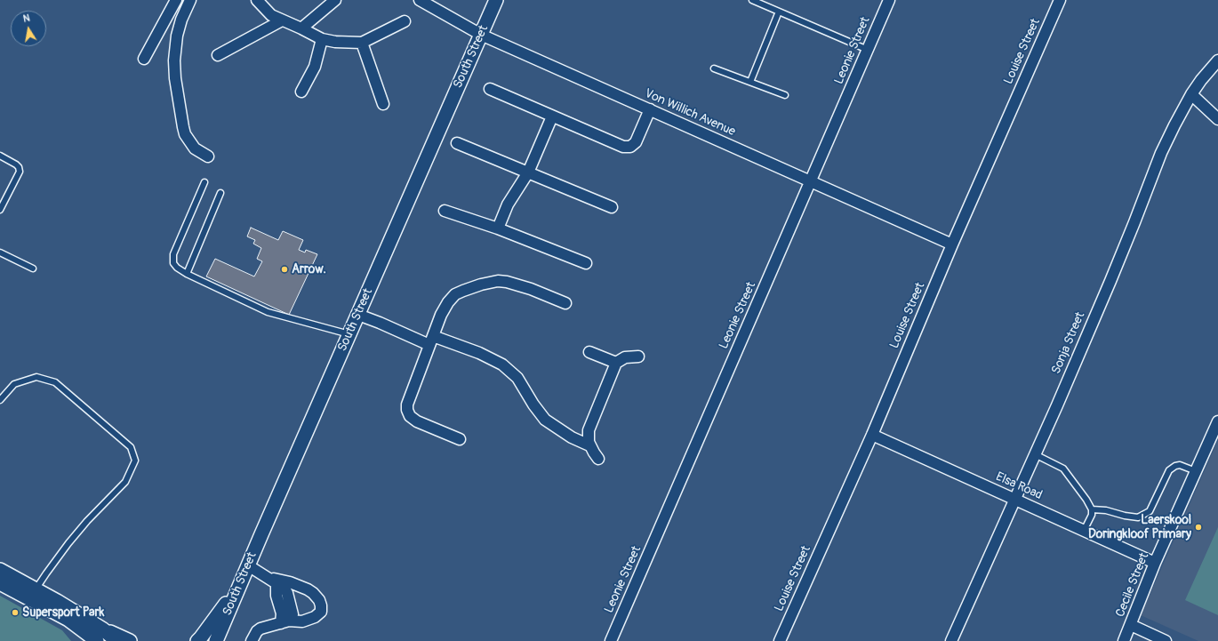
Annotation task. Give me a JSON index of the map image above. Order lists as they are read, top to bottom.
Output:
{
  "streets": {
    "street": [
      "Leonie Street",
      "Louise Street",
      "South Street",
      "Von Willich Avenue",
      "Sonja Street",
      "Elsa Road",
      "Cecile Street"
    ]
  },
  "crossings": [
    ["Leonie Street", "Von Willich Avenue"],
    ["Louise Street", "Von Willich Avenue"],
    ["Louise Street", "Elsa Road"],
    ["South Street", "Von Willich Avenue"],
    ["Sonja Street", "Elsa Road"],
    ["Elsa Road", "Cecile Street"]
  ],
  "places": ["Arrow.", "Laerskool Doringkloof Primary", "Supersport Park"],
  "north": "top"
}
